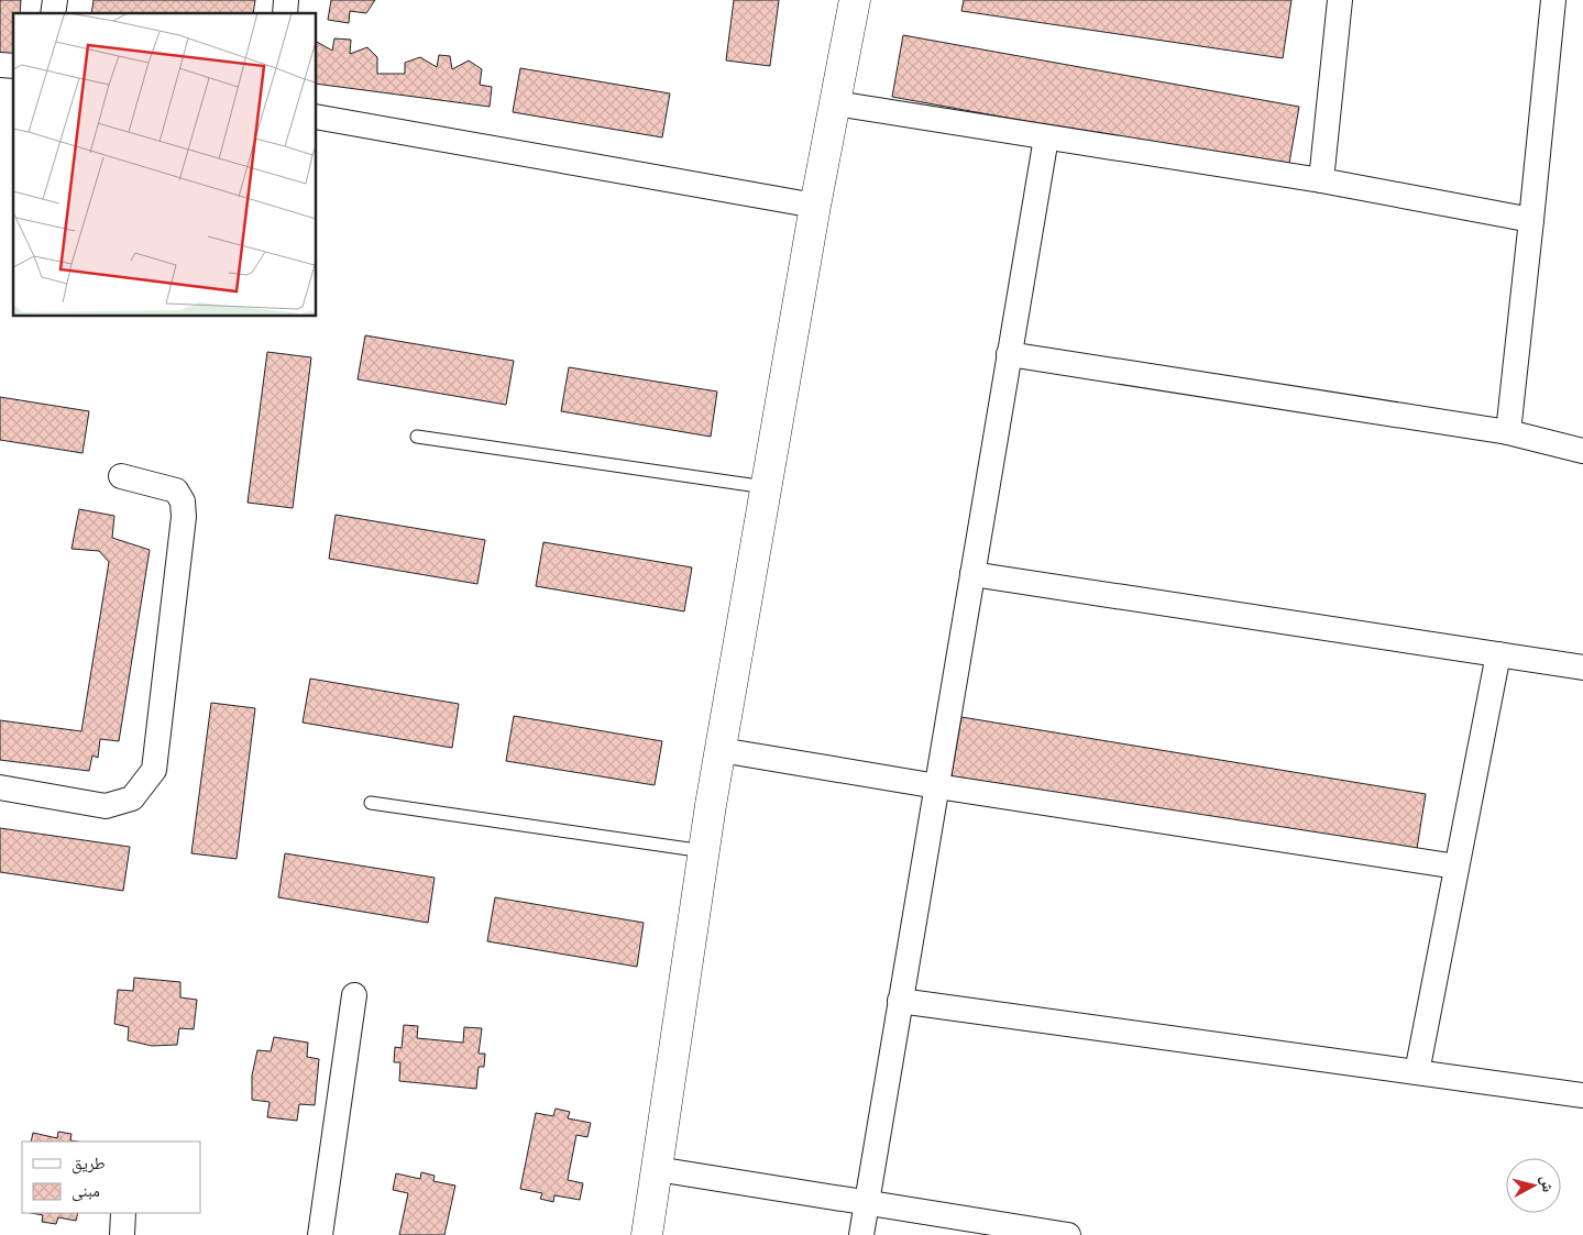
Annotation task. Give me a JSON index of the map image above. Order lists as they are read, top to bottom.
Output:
{
  "legend": ["طريق", "مبنى"],
  "north": "right"
}
